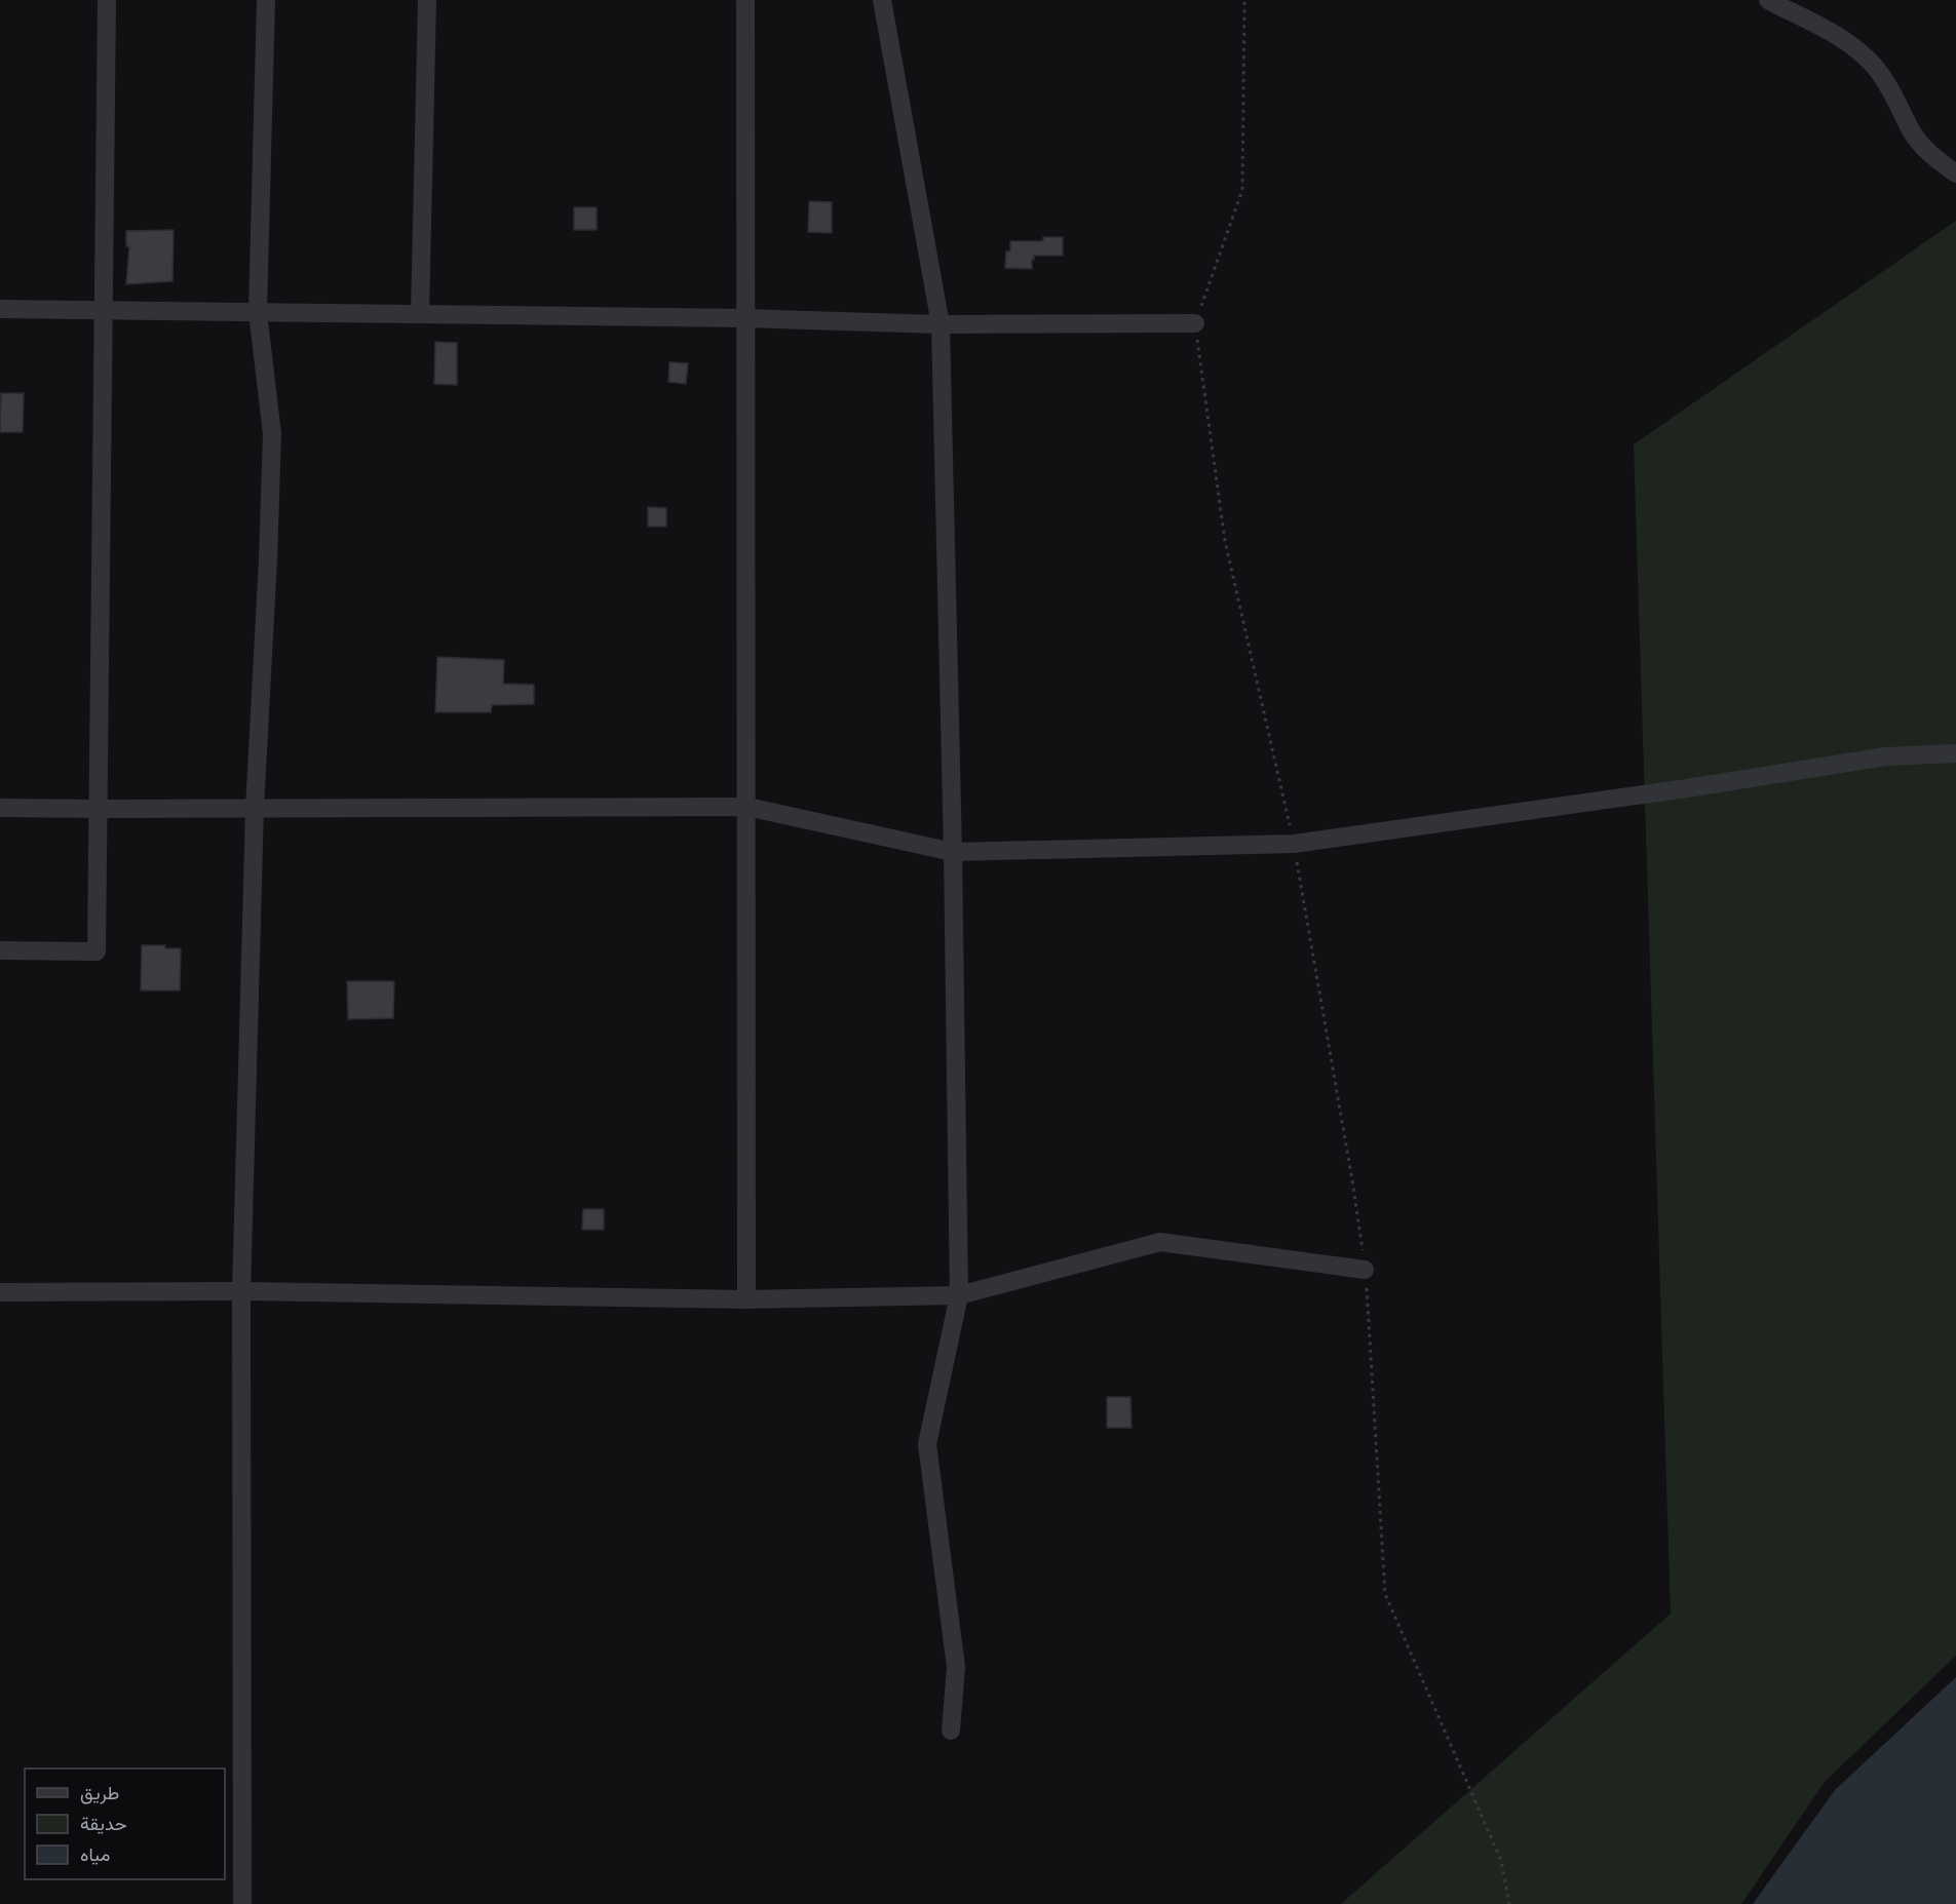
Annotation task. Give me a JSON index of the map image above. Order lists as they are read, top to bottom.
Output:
{
  "legend": ["طريق", "حديقة", "مياه"]
}
